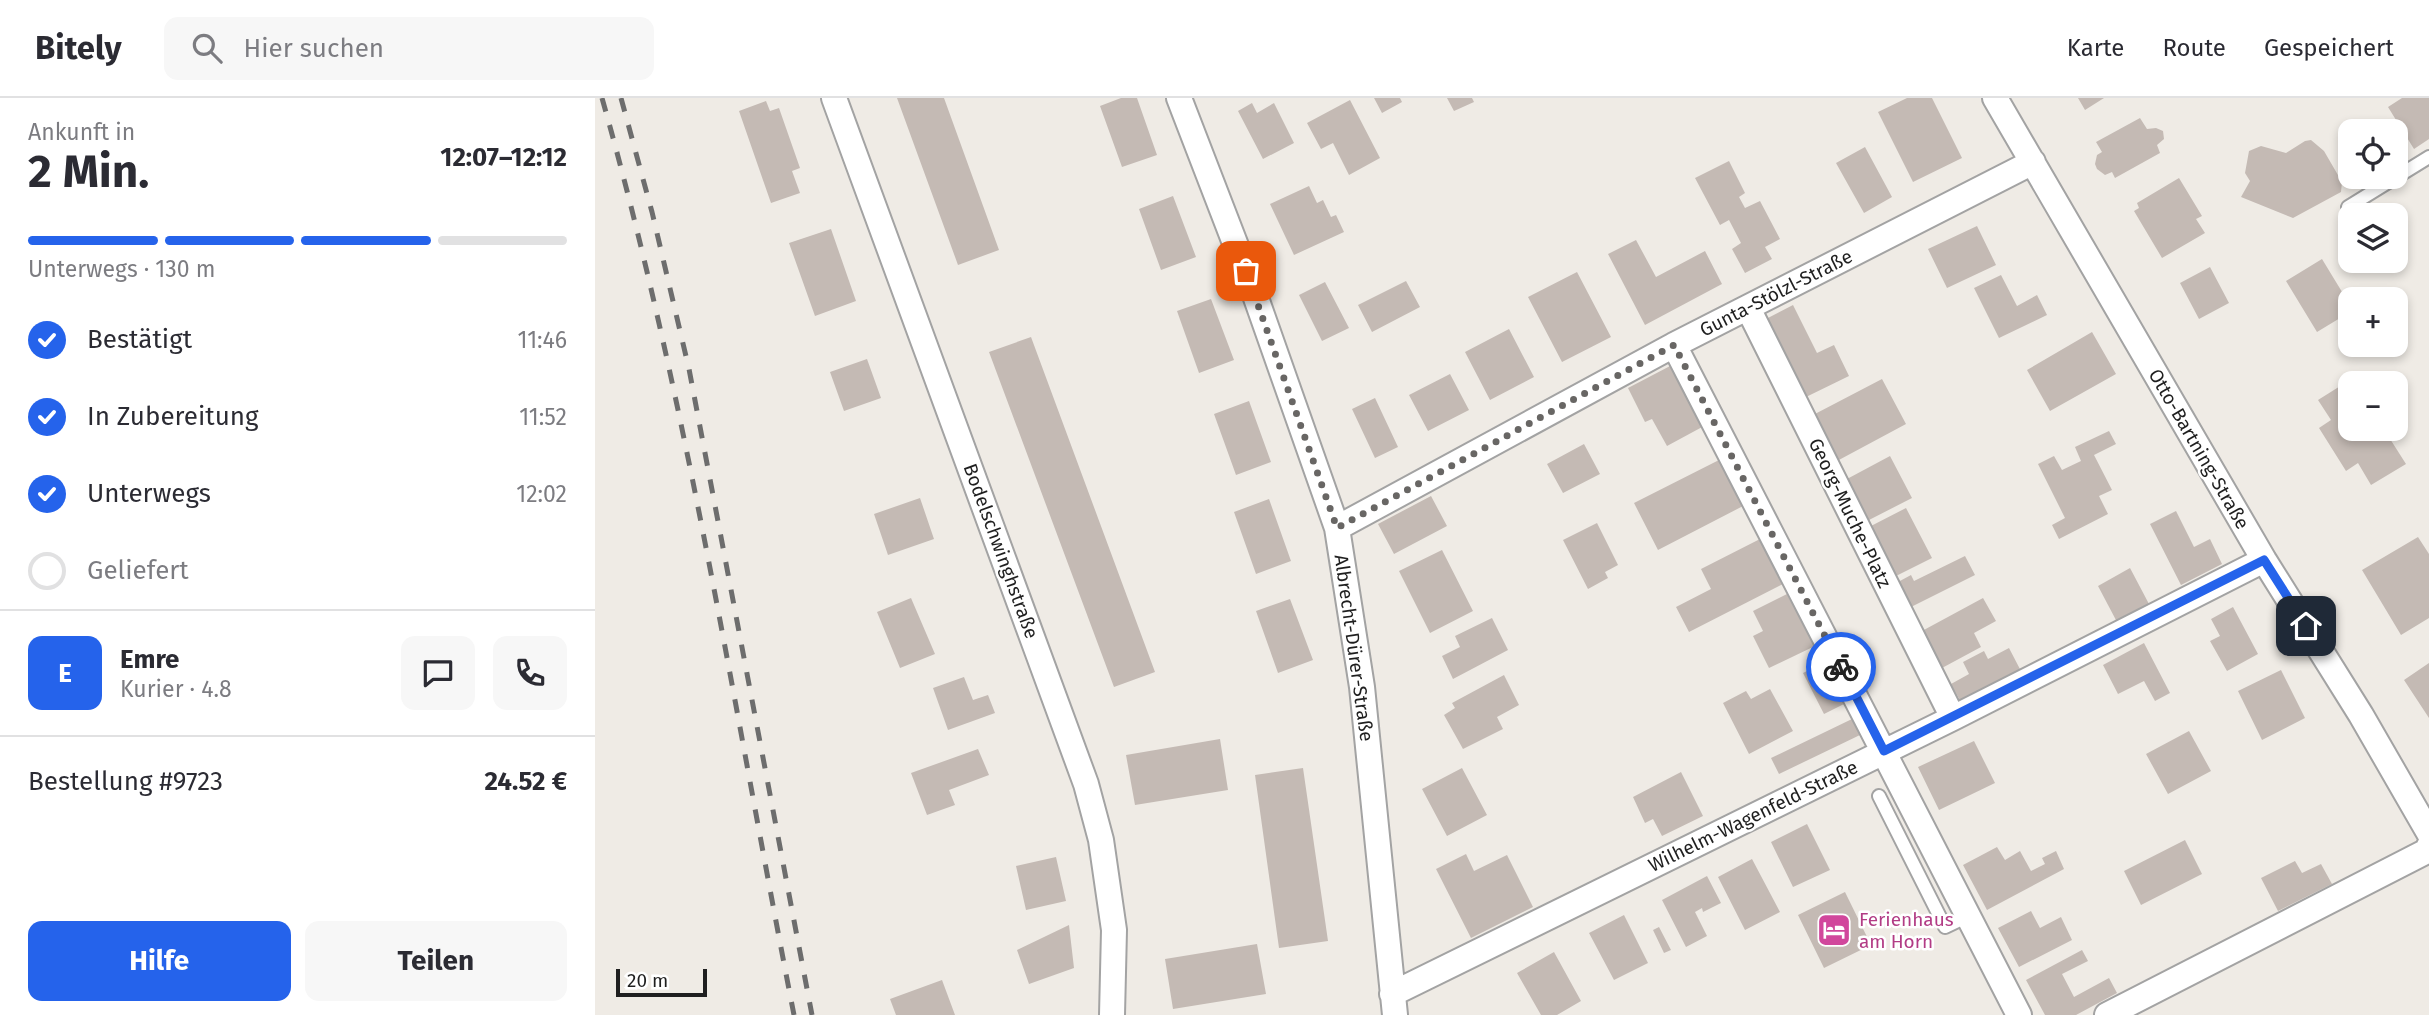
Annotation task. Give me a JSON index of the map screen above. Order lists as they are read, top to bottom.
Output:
{
  "streets": {
    "street": [
      "Gunta-Stölzl-Straße",
      "Otto-Bartning-Straße",
      "Georg-Muche-Platz",
      "Bodelschwinghstraße",
      "Albrecht-Dürer-Straße",
      "Wilhelm-Wagenfeld-Straße"
    ]
  },
  "crossings": [
    ["Gunta-Stölzl-Straße", "Otto-Bartning-Straße"],
    ["Gunta-Stölzl-Straße", "Georg-Muche-Platz"],
    ["Gunta-Stölzl-Straße", "Albrecht-Dürer-Straße"],
    ["Otto-Bartning-Straße", "Wilhelm-Wagenfeld-Straße"],
    ["Georg-Muche-Platz", "Wilhelm-Wagenfeld-Straße"],
    ["Albrecht-Dürer-Straße", "Wilhelm-Wagenfeld-Straße"]
  ],
  "places": {
    "hotel": ["Ferienhaus am Horn"]
  },
  "scale_bar": "20 m",
  "page": {
    "header": "Bitely",
    "search": "Hier suchen",
    "nav": ["Karte", "Route", "Gespeichert"],
    "heading": ["2 Min.", "Ankunft in", "12:07–12:12"],
    "panel": [
      "Emre",
      "Kurier · 4.8",
      "Bestellung #9723",
      "24.52 €"
    ],
    "map_buttons": ["+", "−"],
    "bar": "Unterwegs · 130 m",
    "list": [
      ["Bestätigt", "11:46"],
      ["In Zubereitung", "11:52"],
      ["Unterwegs", "12:02"],
      "Geliefert"
    ],
    "round": "E",
    "buttons": ["Hilfe", "Teilen"],
    "scale": "20 m"
  }
}
